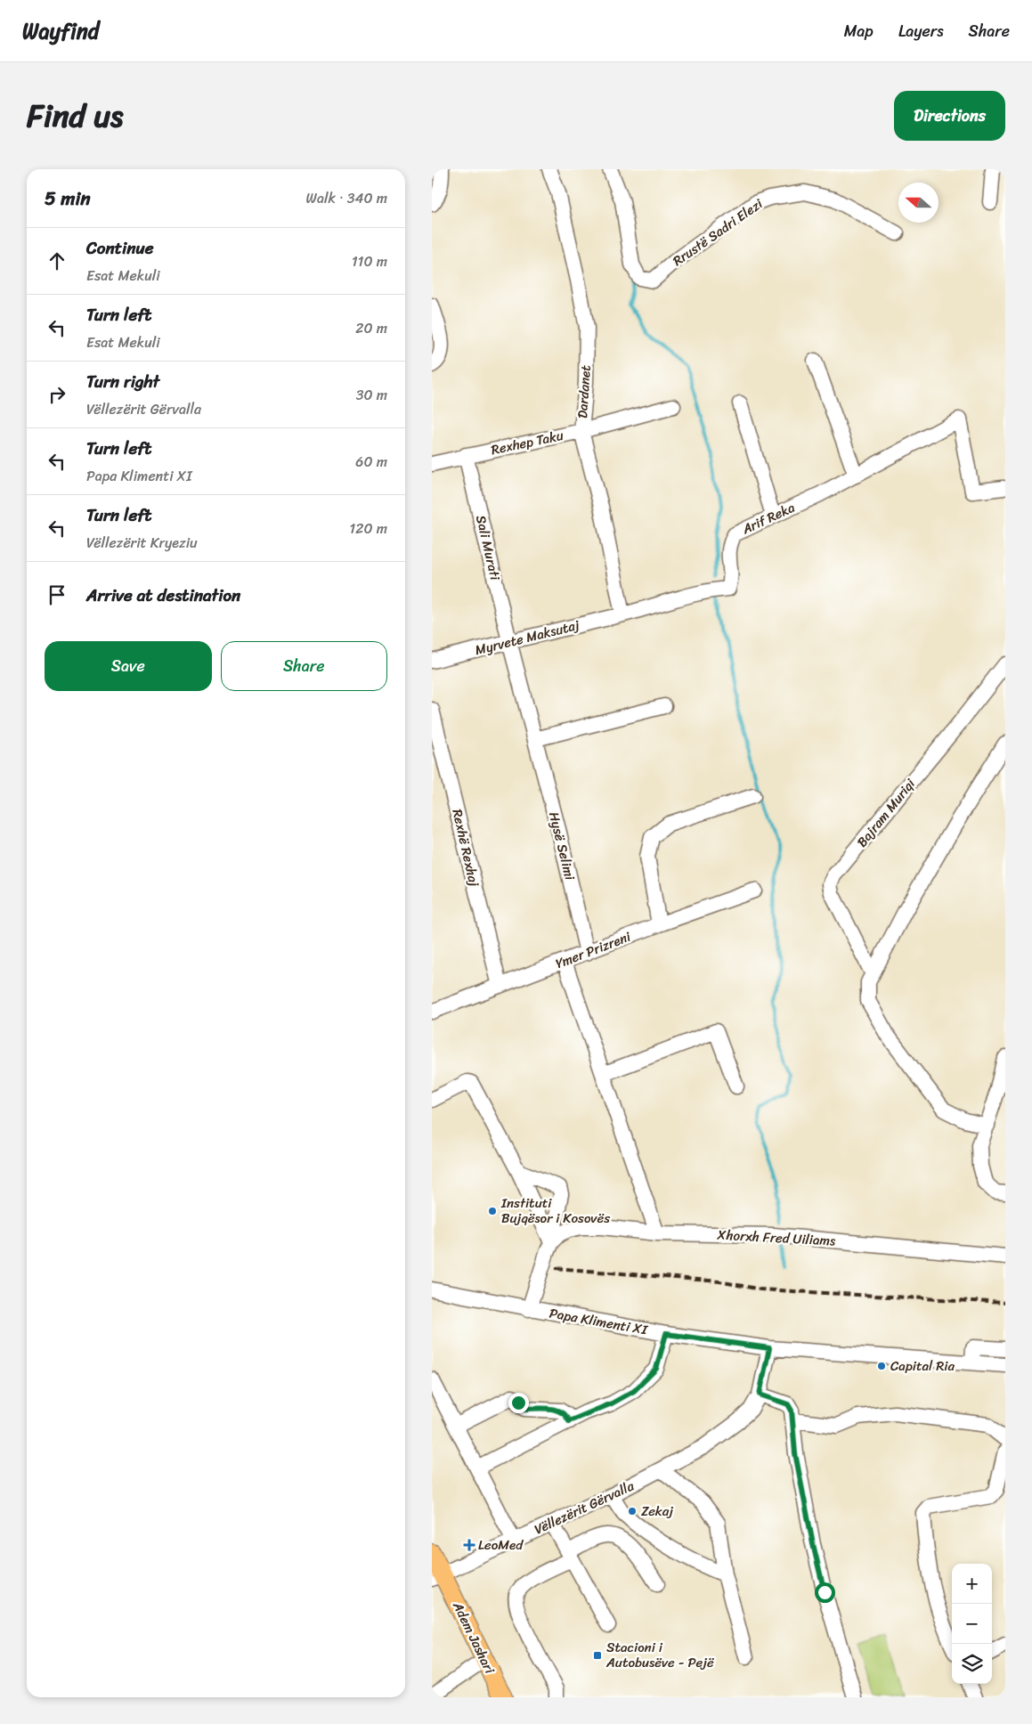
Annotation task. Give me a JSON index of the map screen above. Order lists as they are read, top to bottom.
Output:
{
  "streets": {
    "main road": ["Adem Jashari"],
    "street": [
      "Rrustë Sadri Elezi",
      "Dardanet",
      "Rexhep Taku",
      "Arif Reka",
      "Sali Murati",
      "Myrvete Maksutaj",
      "Bajram Muriqi",
      "Hysë Selimi",
      "Rexhë Rexhaj",
      "Ymer Prizreni",
      "Xhorxh Fred Uiliams",
      "Papa Klimenti XI",
      "Vëllezërit Gërvalla"
    ]
  },
  "crossings": [
    ["Dardanet", "Rexhep Taku"],
    ["Dardanet", "Arif Reka"],
    ["Dardanet", "Myrvete Maksutaj"],
    ["Rexhep Taku", "Sali Murati"],
    ["Arif Reka", "Myrvete Maksutaj"],
    ["Sali Murati", "Myrvete Maksutaj"],
    ["Sali Murati", "Hysë Selimi"],
    ["Myrvete Maksutaj", "Hysë Selimi"],
    ["Hysë Selimi", "Ymer Prizreni"],
    ["Rexhë Rexhaj", "Ymer Prizreni"],
    ["Papa Klimenti XI", "Vëllezërit Gërvalla"],
    ["Vëllezërit Gërvalla", "Adem Jashari"]
  ],
  "places": {
    "other": ["Instituti Bujqësor i Kosovës", "Capital Ria", "Zekaj"],
    "health": ["LeoMed"],
    "transit": ["Stacioni i Autobusëve - Pejë"]
  },
  "north": "left",
  "page": {
    "header": "Wayfind",
    "nav": ["Map", "Layers", "Share"],
    "title": "Find us",
    "buttons": [
      "Directions",
      ["Save", "Share"]
    ],
    "heading": ["5 min", "Walk · 340 m"],
    "list": [
      ["Continue", "Esat Mekuli", "110 m"],
      ["Turn left", "Esat Mekuli", "20 m"],
      ["Turn right", "Vëllezërit Gërvalla", "30 m"],
      ["Turn left", "Papa Klimenti XI", "60 m"],
      ["Turn left", "Vëllezërit Kryeziu", "120 m"],
      "Arrive at destination"
    ],
    "map_buttons": ["+", "−"]
  }
}
